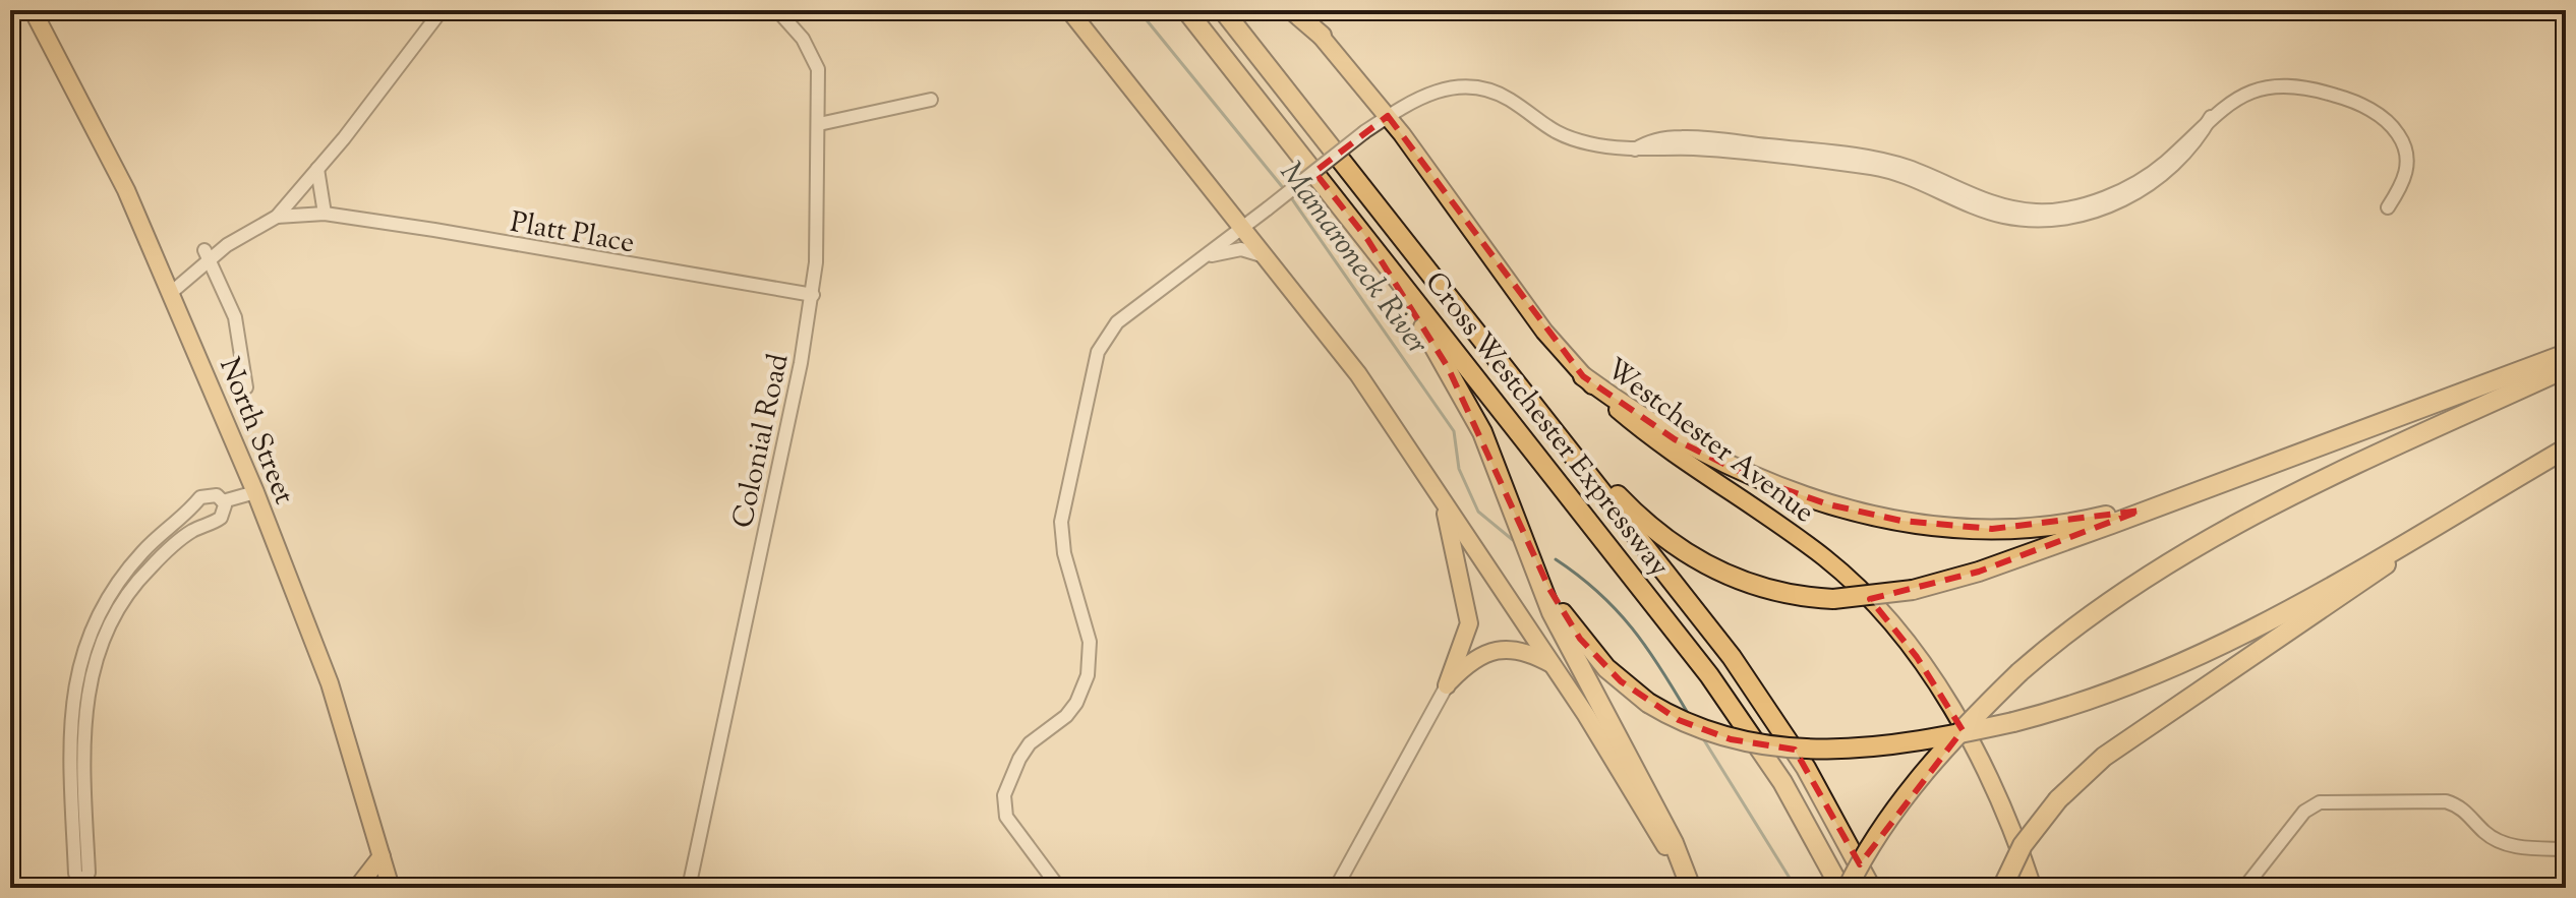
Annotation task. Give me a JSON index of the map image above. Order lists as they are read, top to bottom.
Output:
{
  "streets": {
    "highway": ["Cross Westchester Expressway"],
    "main road": ["North Street", "Westchester Avenue"],
    "street": ["Platt Place", "Colonial Road"]
  },
  "crossings": [
    ["Platt Place", "Colonial Road"]
  ],
  "water": ["Mamaroneck River"]
}
